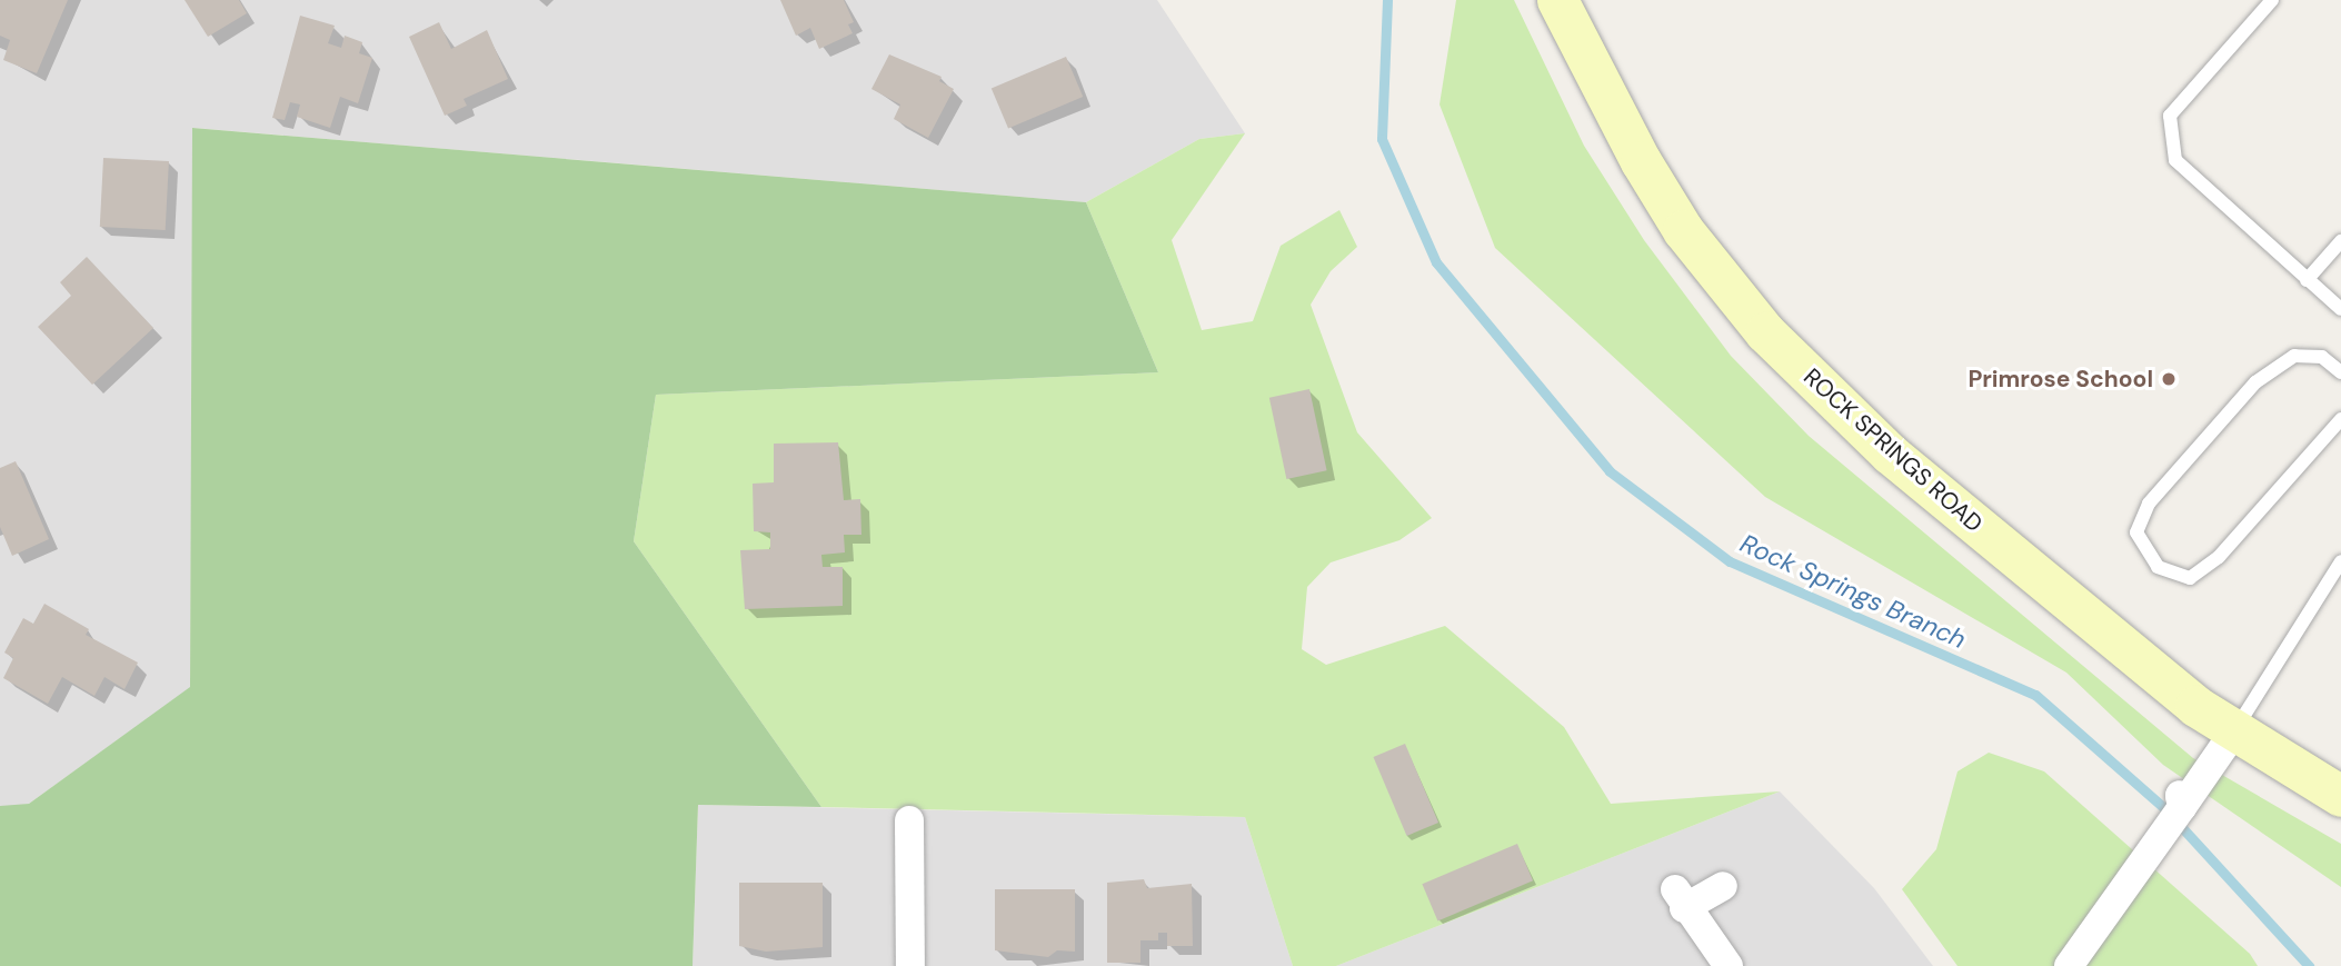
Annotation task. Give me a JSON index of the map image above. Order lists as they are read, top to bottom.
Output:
{
  "streets": {
    "street": ["ROCK SPRINGS ROAD"]
  },
  "water": ["Rock Springs Branch"],
  "places": ["Primrose School"]
}
